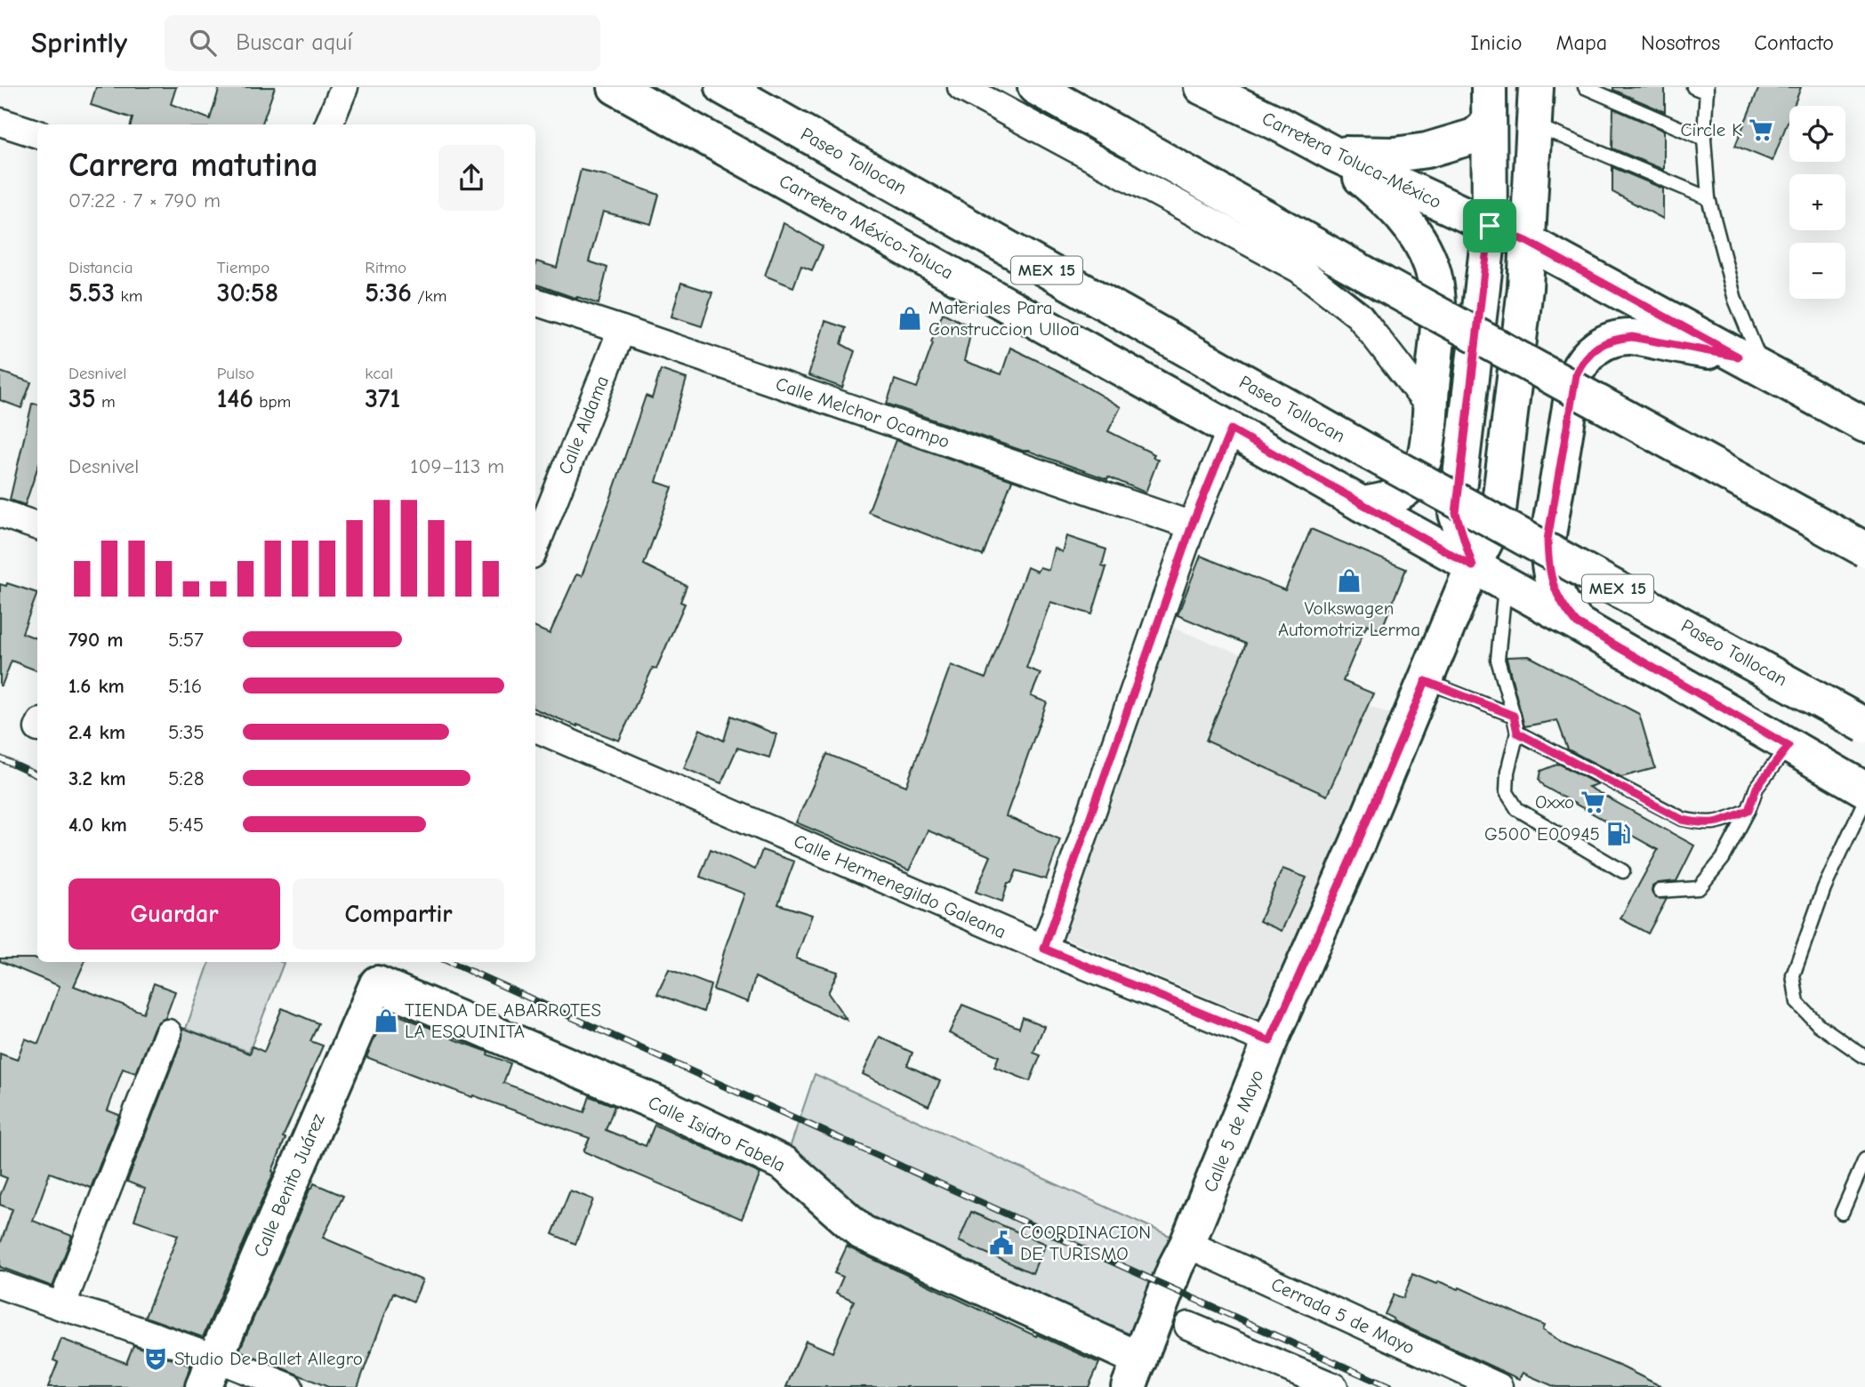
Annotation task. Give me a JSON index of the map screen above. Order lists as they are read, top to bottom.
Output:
{
  "streets": {
    "main road": [
      "Carretera Toluca-México",
      "Paseo Tollocan",
      "Carretera México-Toluca",
      "MEX 15",
      "Calle 5 de Mayo",
      "Calle Isidro Fabela",
      "Calle Benito Juárez"
    ],
    "street": [
      "Calle Melchor Ocampo",
      "Calle Aldama",
      "Calle Hermenegildo Galeana",
      "Cerrada 5 de Mayo"
    ]
  },
  "crossings": [
    ["Carretera Toluca-México", "Calle 5 de Mayo"],
    ["Carretera México-Toluca", "Calle 5 de Mayo"],
    ["Calle Melchor Ocampo", "Calle Aldama"],
    ["Calle Hermenegildo Galeana", "Calle 5 de Mayo"],
    ["Calle 5 de Mayo", "Calle Isidro Fabela"],
    ["Calle 5 de Mayo", "Cerrada 5 de Mayo"],
    ["Calle Isidro Fabela", "Calle Benito Juárez"]
  ],
  "places": {
    "supermarket": ["Circle K", "Oxxo"],
    "shop": ["Materiales Para Construccion Ulloa", "Volkswagen Automotriz Lerma", "TIENDA DE ABARROTES LA ESQUINITA"],
    "fuel station": ["G500 E00945"],
    "public building": ["COORDINACION DE TURISMO"],
    "theatre": ["Studio De Ballet Allegro"]
  },
  "page": {
    "header": "Sprintly",
    "search": "Buscar aquí",
    "nav": [
      "Inicio",
      "Mapa",
      "Nosotros",
      "Contacto"
    ],
    "map_buttons": ["+", "−"],
    "heading": ["Carrera matutina", "07:22 · 7 × 790 m"],
    "stats": [
      ["Distancia", "5.53 km"],
      ["Tiempo", "30:58"],
      ["Ritmo", "5:36 /km"],
      ["Desnivel", "35 m"],
      ["Pulso", "146 bpm"],
      ["kcal", "371"]
    ],
    "chart": ["Desnivel", "109–113 m"],
    "list": [
      {
        "name": "790 m",
        "note": "5:57"
      },
      {
        "name": "1.6 km",
        "note": "5:16"
      },
      {
        "name": "2.4 km",
        "note": "5:35"
      },
      {
        "name": "3.2 km",
        "note": "5:28"
      },
      {
        "name": "4.0 km",
        "note": "5:45"
      }
    ],
    "buttons": ["Guardar", "Compartir"]
  }
}
